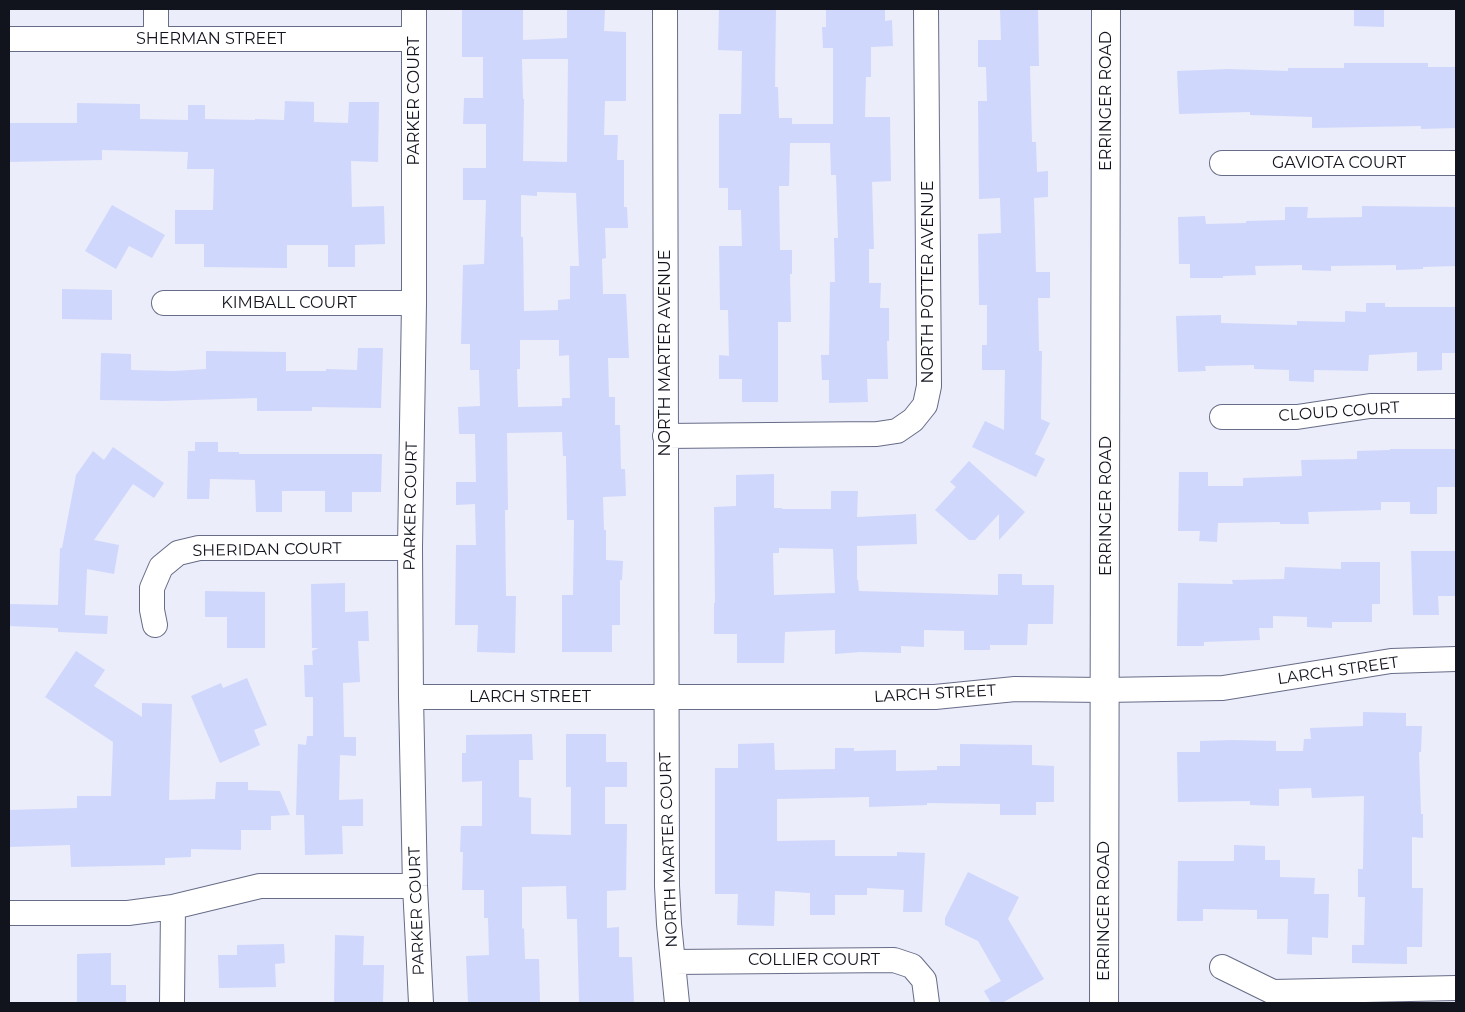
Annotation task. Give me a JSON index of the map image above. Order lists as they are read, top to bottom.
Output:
{
  "streets": {
    "main road": ["ERRINGER ROAD"],
    "street": [
      "SHERMAN STREET",
      "PARKER COURT",
      "GAVIOTA COURT",
      "NORTH POTTER AVENUE",
      "KIMBALL COURT",
      "NORTH MARTER AVENUE",
      "CLOUD COURT",
      "SHERIDAN COURT",
      "LARCH STREET",
      "NORTH MARTER COURT",
      "COLLIER COURT"
    ]
  },
  "crossings": [
    ["SHERMAN STREET", "PARKER COURT"],
    ["PARKER COURT", "KIMBALL COURT"],
    ["PARKER COURT", "SHERIDAN COURT"],
    ["PARKER COURT", "LARCH STREET"],
    ["ERRINGER ROAD", "LARCH STREET"],
    ["NORTH POTTER AVENUE", "NORTH MARTER AVENUE"],
    ["NORTH MARTER AVENUE", "LARCH STREET"],
    ["NORTH MARTER AVENUE", "NORTH MARTER COURT"],
    ["LARCH STREET", "NORTH MARTER COURT"],
    ["NORTH MARTER COURT", "COLLIER COURT"]
  ]
}
